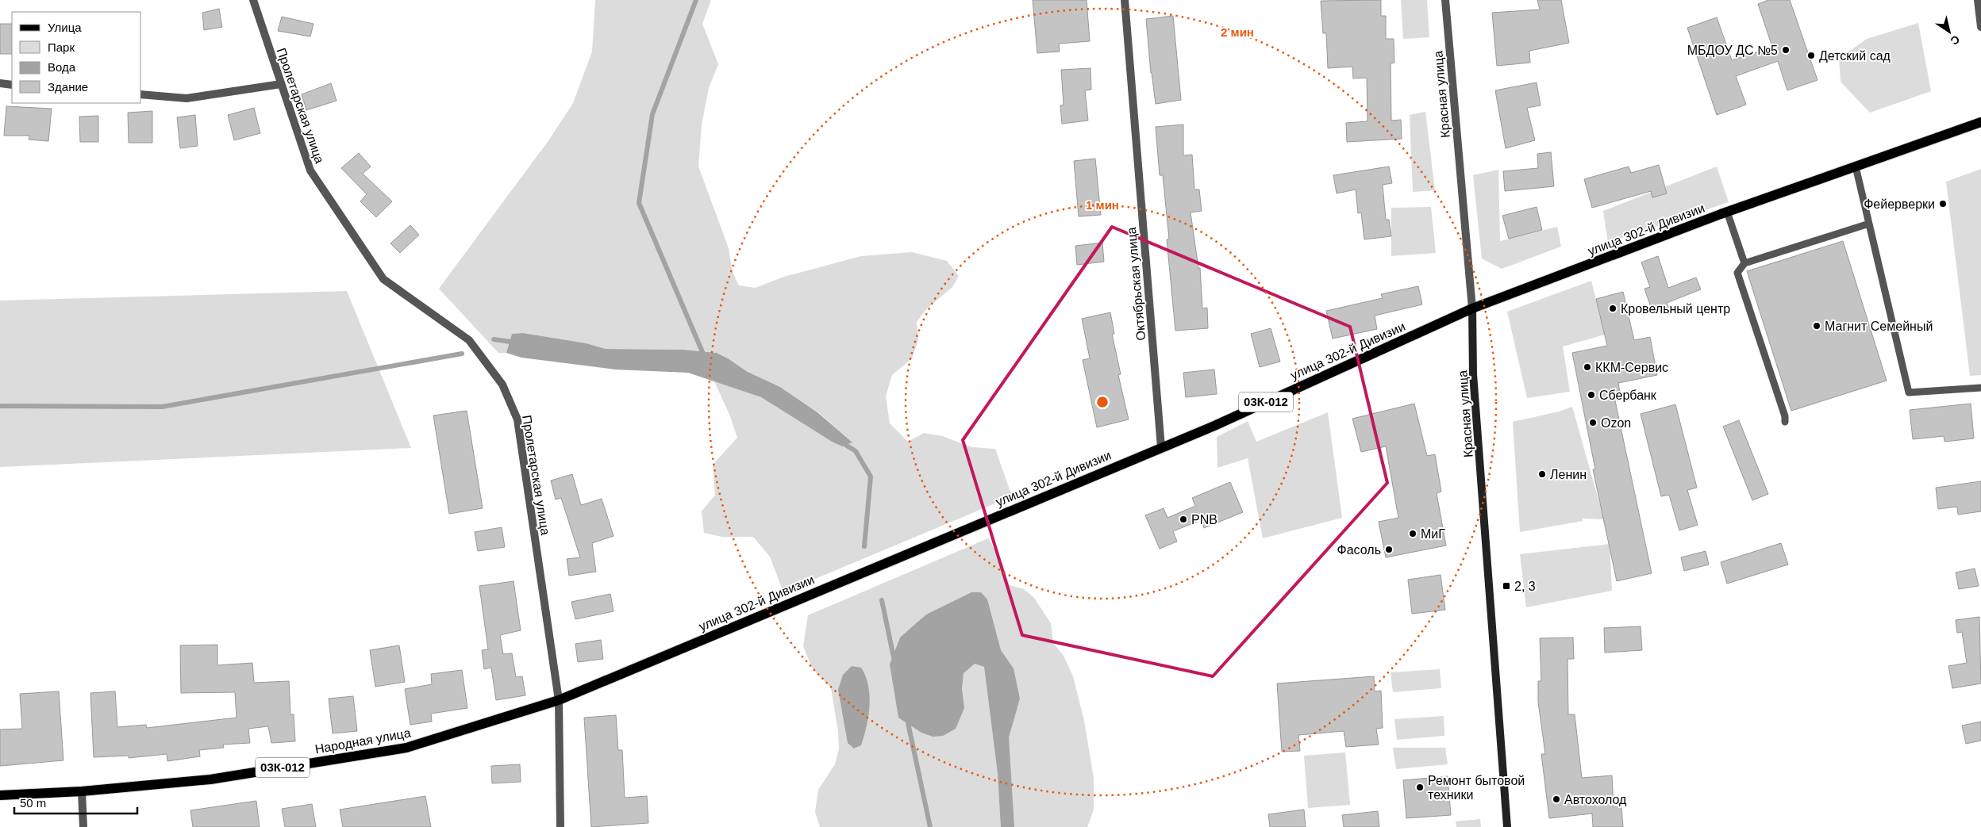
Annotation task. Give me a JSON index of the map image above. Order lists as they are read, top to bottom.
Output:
{
  "streets": {
    "main road": ["улица 302-й Дивизии", "03К-012", "Народная улица"],
    "street": ["Красная улица", "Пролетарская улица", "Октябрьская улица"]
  },
  "crossings": [
    ["Красная улица", "улица 302-й Дивизии"],
    ["Пролетарская улица", "улица 302-й Дивизии"],
    ["Пролетарская улица", "Народная улица"],
    ["улица 302-й Дивизии", "Октябрьская улица"],
    ["улица 302-й Дивизии", "Народная улица"]
  ],
  "places": {
    "other": [
      "МБДОУ ДС №5",
      "Детский сад",
      "Фейерверки",
      "Кровельный центр",
      "Магнит Семейный",
      "ККМ-Сервис",
      "Сбербанк",
      "Ozon",
      "Ленин",
      "PNB",
      "МиГ",
      "Фасоль",
      "Ремонт бытовой техники",
      "Автохолод"
    ],
    "transit": ["2, 3"]
  },
  "legend": [
    "Улица",
    "Парк",
    "Вода",
    "Здание"
  ],
  "scale_bar": "50 m",
  "north": "bottom right",
  "rings": ["2 мин", "1 мин"]
}
